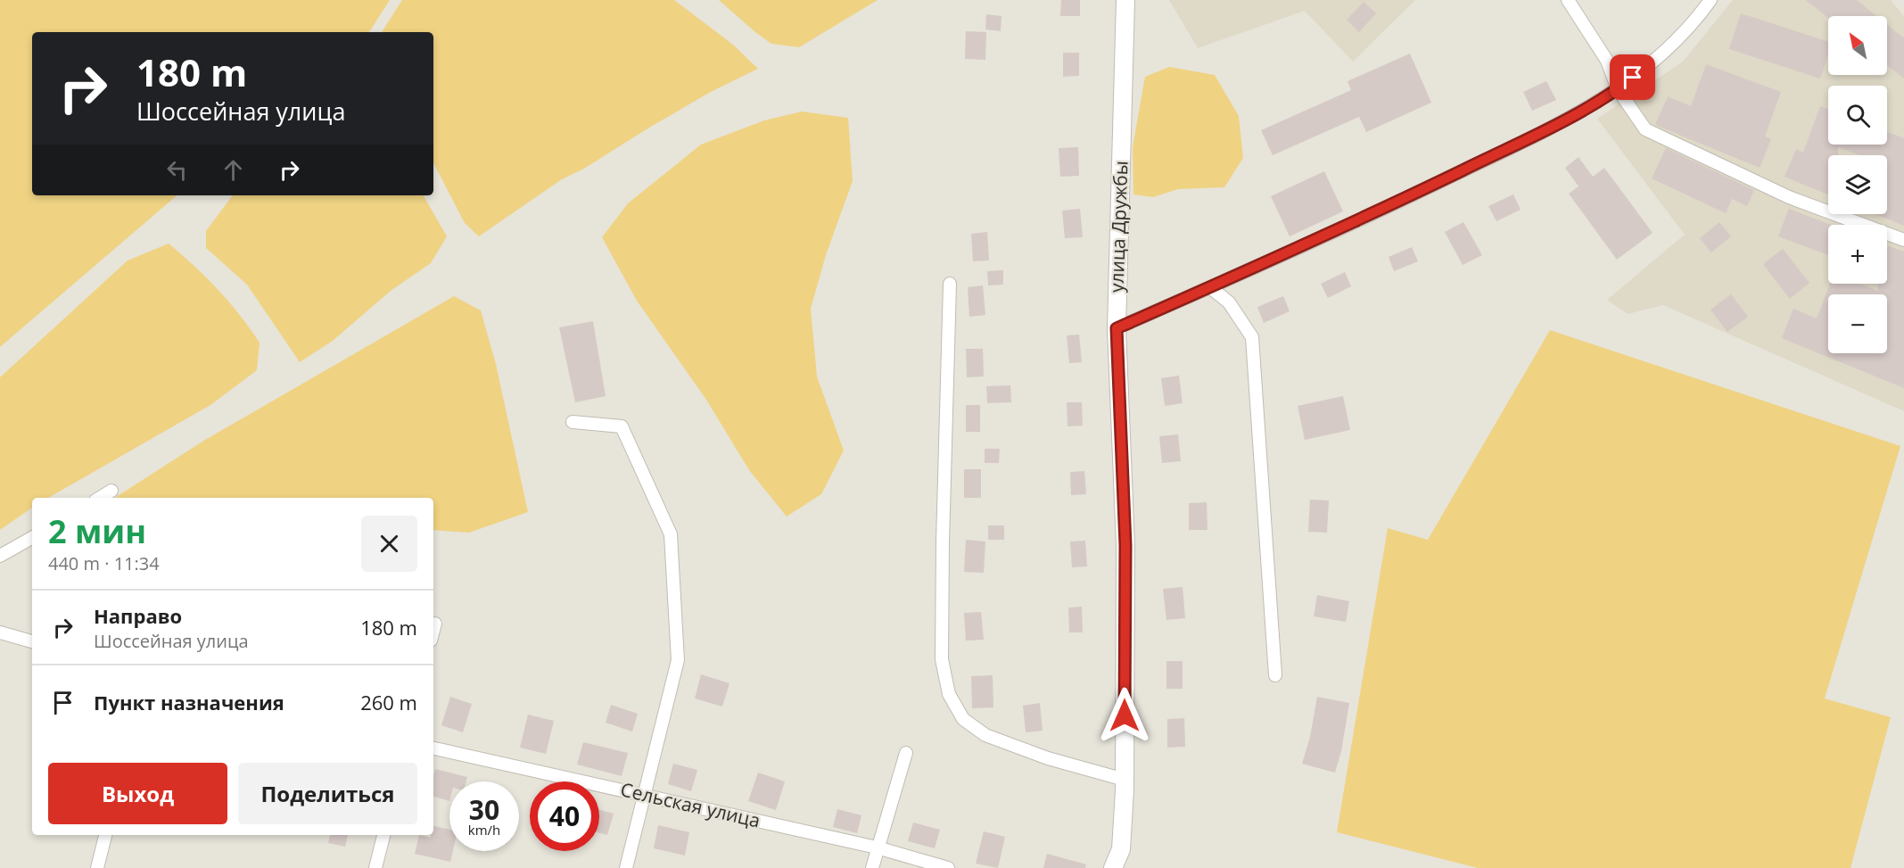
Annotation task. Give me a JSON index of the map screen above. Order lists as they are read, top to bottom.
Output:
{
  "streets": {
    "street": ["улица Дружбы", "Сельская улица"]
  },
  "north": "top left",
  "page": {
    "map_buttons": ["+", "−"],
    "turn": ["180 m", "Шоссейная улица"],
    "heading": ["2 мин", "440 m · 11:34"],
    "list": [
      {
        "name": "Направо",
        "note": "Шоссейная улица",
        "value": "180 m"
      },
      {
        "name": "Пункт назначения",
        "value": "260 m"
      }
    ],
    "buttons": ["Выход", "Поделиться"],
    "speed": "30 km/h",
    "limit": "40"
  }
}
